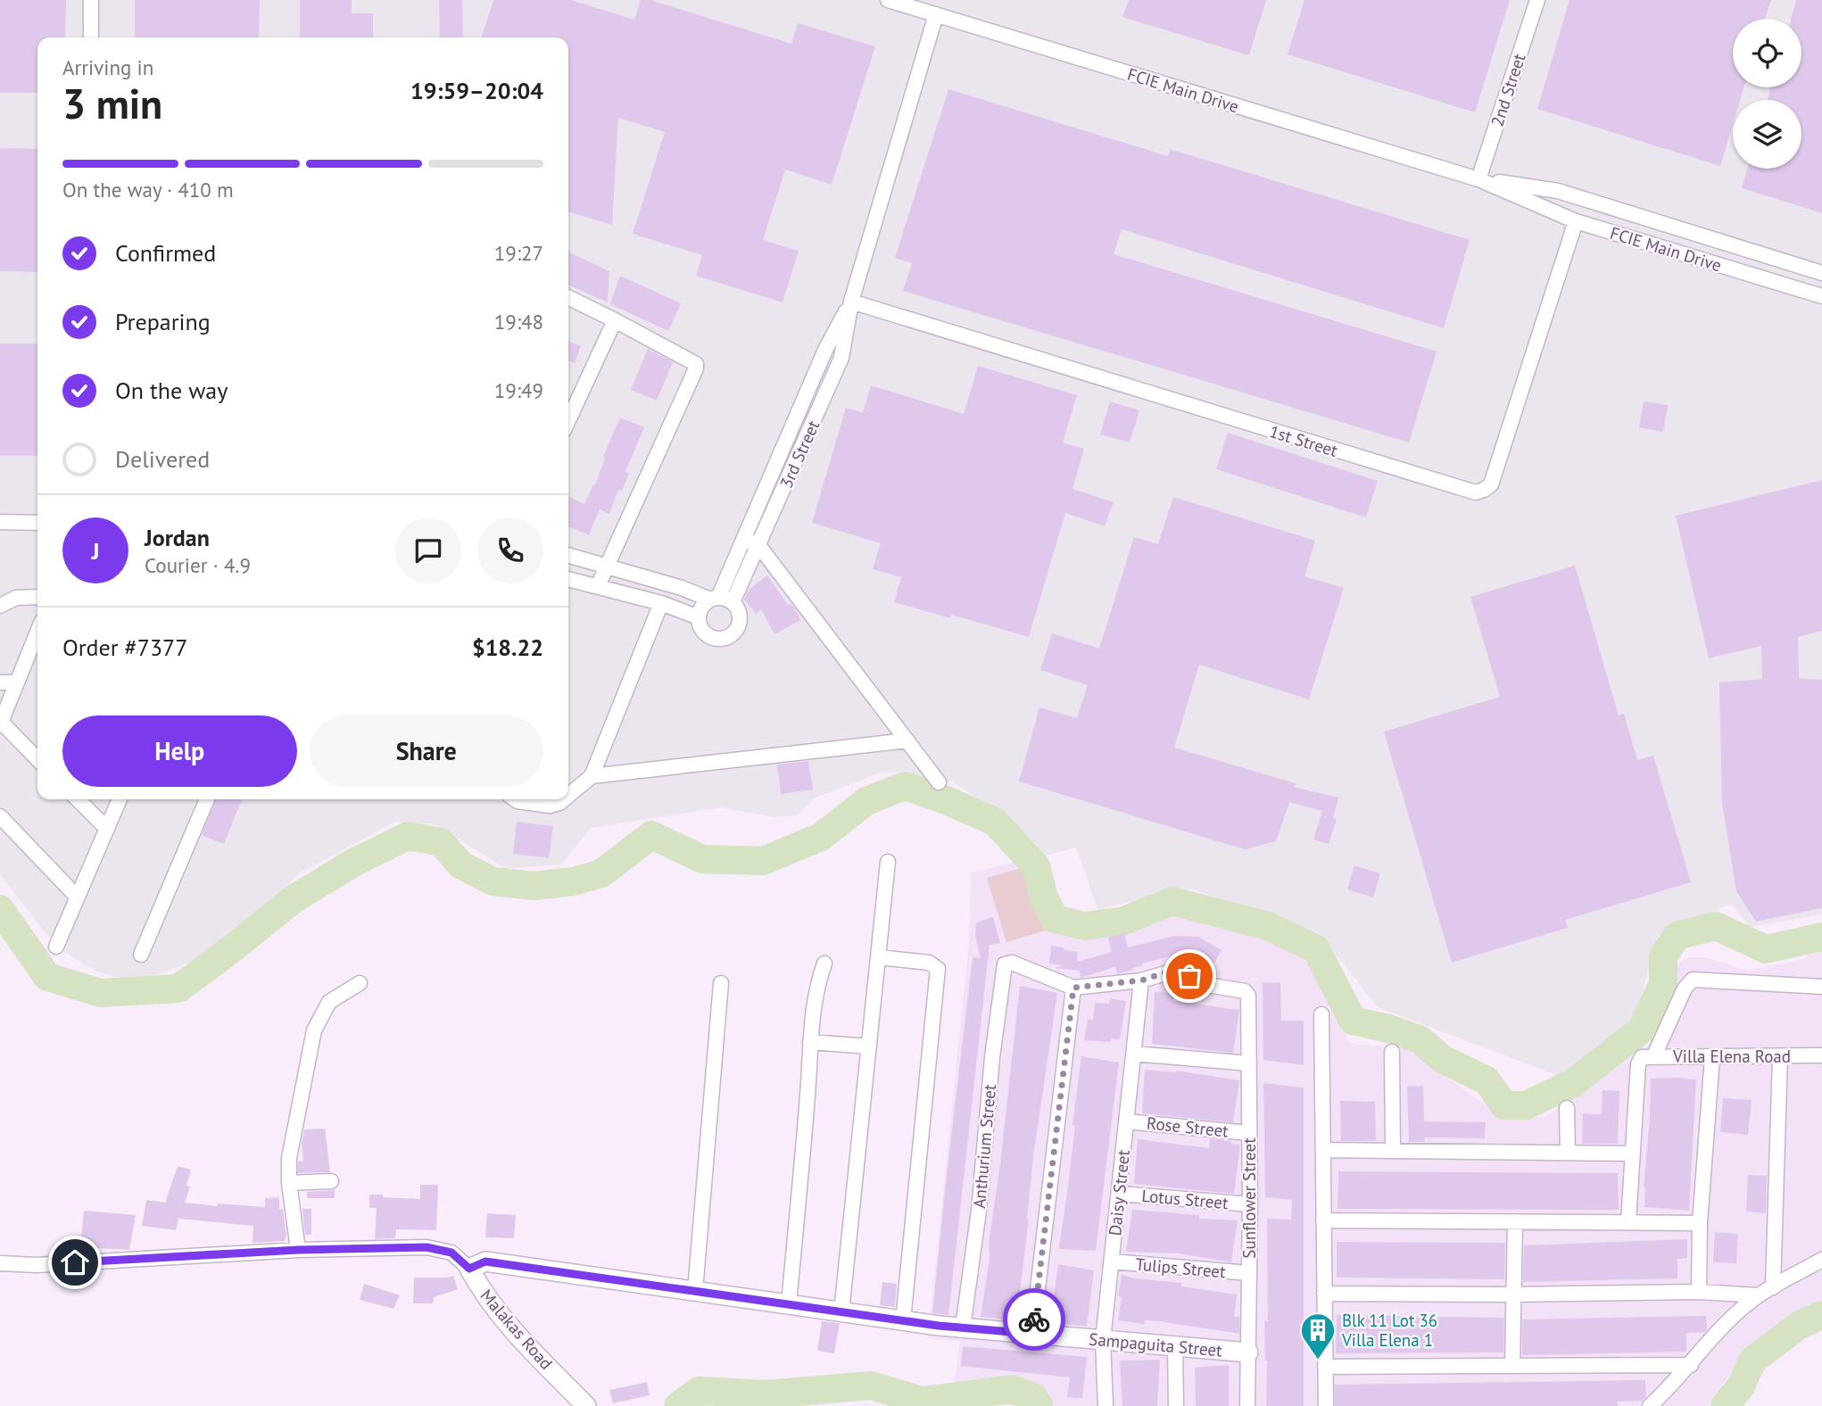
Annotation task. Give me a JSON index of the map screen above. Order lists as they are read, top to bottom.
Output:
{
  "streets": {
    "street": [
      "FCIE Main Drive",
      "2nd Street",
      "1st Street",
      "3rd Street",
      "Villa Elena Road",
      "Rose Street",
      "Anthurium Street",
      "Daisy Street",
      "Sunflower Street",
      "Lotus Street",
      "Tulips Street",
      "Malakas Road",
      "Sampaguita Street"
    ]
  },
  "crossings": [
    ["FCIE Main Drive", "2nd Street"],
    ["FCIE Main Drive", "1st Street"],
    ["FCIE Main Drive", "3rd Street"],
    ["1st Street", "3rd Street"],
    ["Rose Street", "Daisy Street"],
    ["Rose Street", "Sunflower Street"],
    ["Anthurium Street", "Sampaguita Street"],
    ["Daisy Street", "Sunflower Street"],
    ["Daisy Street", "Lotus Street"],
    ["Daisy Street", "Tulips Street"],
    ["Daisy Street", "Sampaguita Street"],
    ["Sunflower Street", "Lotus Street"],
    ["Sunflower Street", "Tulips Street"],
    ["Sunflower Street", "Sampaguita Street"],
    ["Malakas Road", "Sampaguita Street"]
  ],
  "places": {
    "building": ["Blk 11 Lot 36 Villa Elena 1"]
  },
  "page": {
    "heading": ["3 min", "Arriving in", "19:59–20:04"],
    "panel": [
      "Jordan",
      "Courier · 4.9",
      "Order #7377",
      "$18.22"
    ],
    "bar": "On the way · 410 m",
    "list": [
      ["Confirmed", "19:27"],
      ["Preparing", "19:48"],
      ["On the way", "19:49"],
      "Delivered"
    ],
    "round": "J",
    "buttons": ["Help", "Share"]
  }
}
